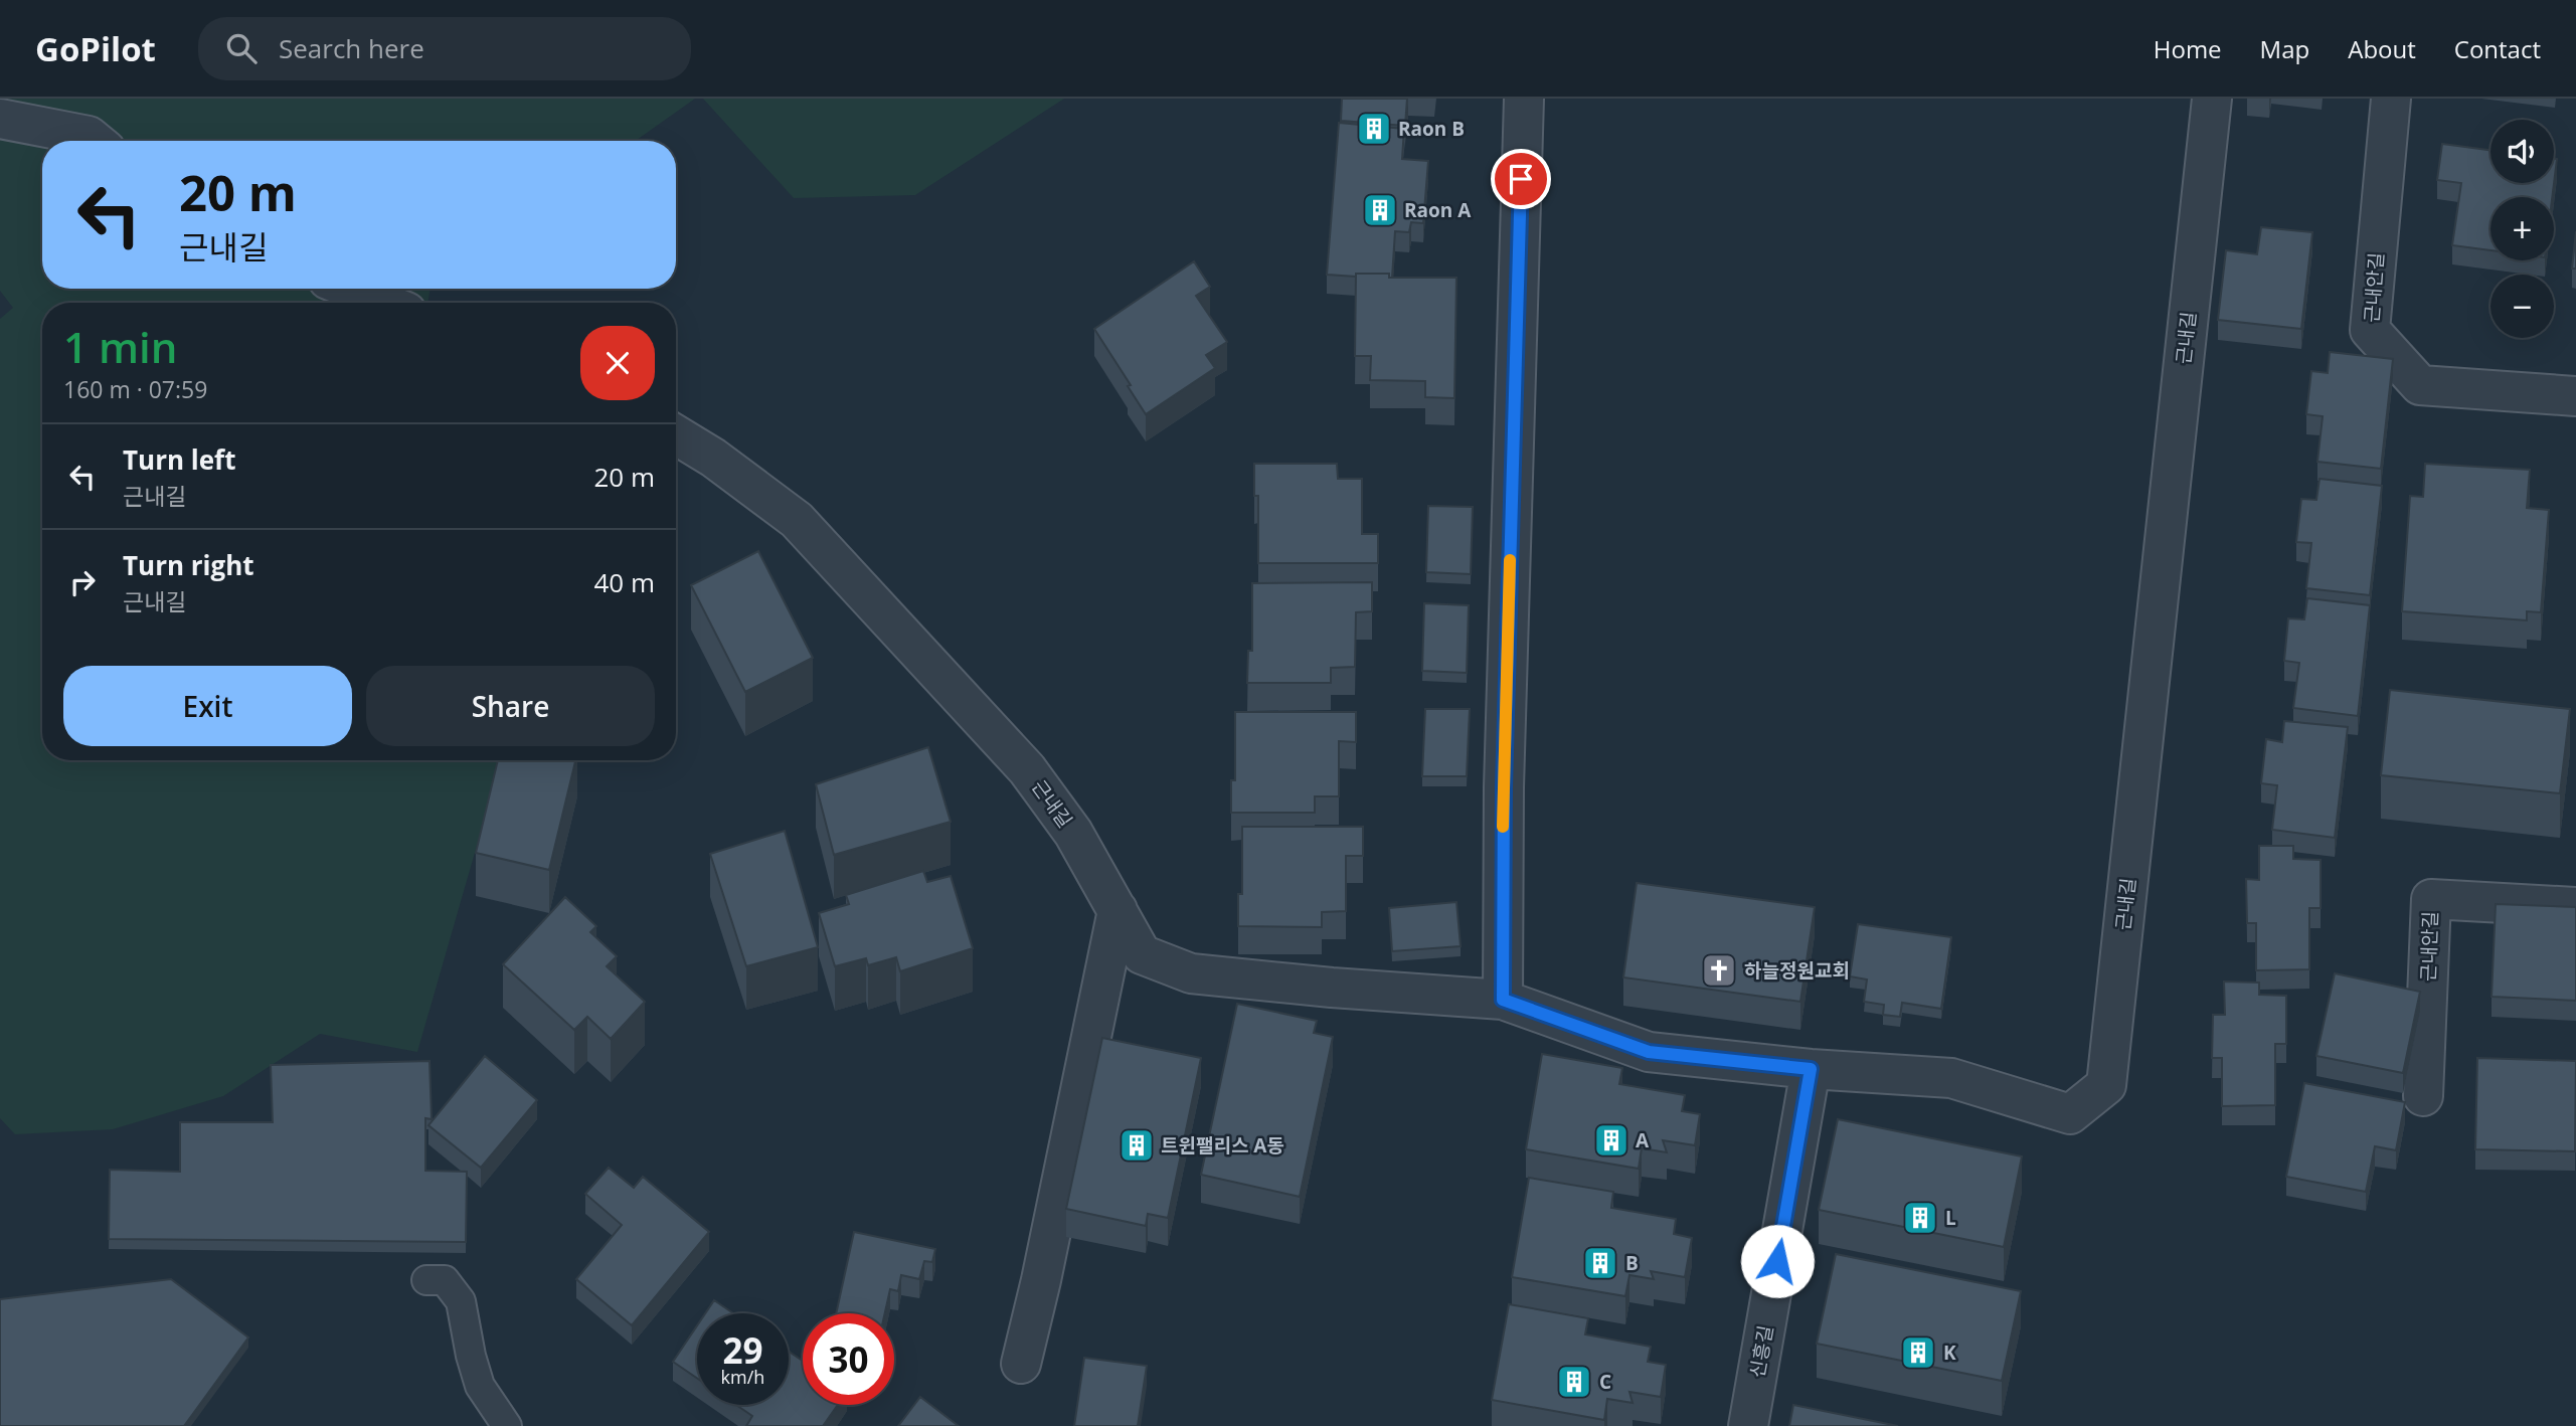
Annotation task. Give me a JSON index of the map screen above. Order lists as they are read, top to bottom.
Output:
{
  "streets": {
    "street": ["근내안길", "근내길", "신흥길"]
  },
  "crossings": [
    ["근내길", "신흥길"]
  ],
  "places": {
    "building": [
      "Raon B",
      "Raon A",
      "A",
      "트윈팰리스 A동",
      "L",
      "B",
      "K",
      "C"
    ],
    "church": ["하늘정원교회"]
  },
  "page": {
    "header": "GoPilot",
    "search": "Search here",
    "nav": [
      "Home",
      "Map",
      "About",
      "Contact"
    ],
    "map_buttons": ["+", "−"],
    "turn": ["20 m", "근내길"],
    "heading": ["1 min", "160 m · 07:59"],
    "list": [
      {
        "name": "Turn left",
        "note": "근내길",
        "value": "20 m"
      },
      {
        "name": "Turn right",
        "note": "근내길",
        "value": "40 m"
      }
    ],
    "buttons": ["Exit", "Share"],
    "speed": "29 km/h",
    "limit": "30"
  }
}
